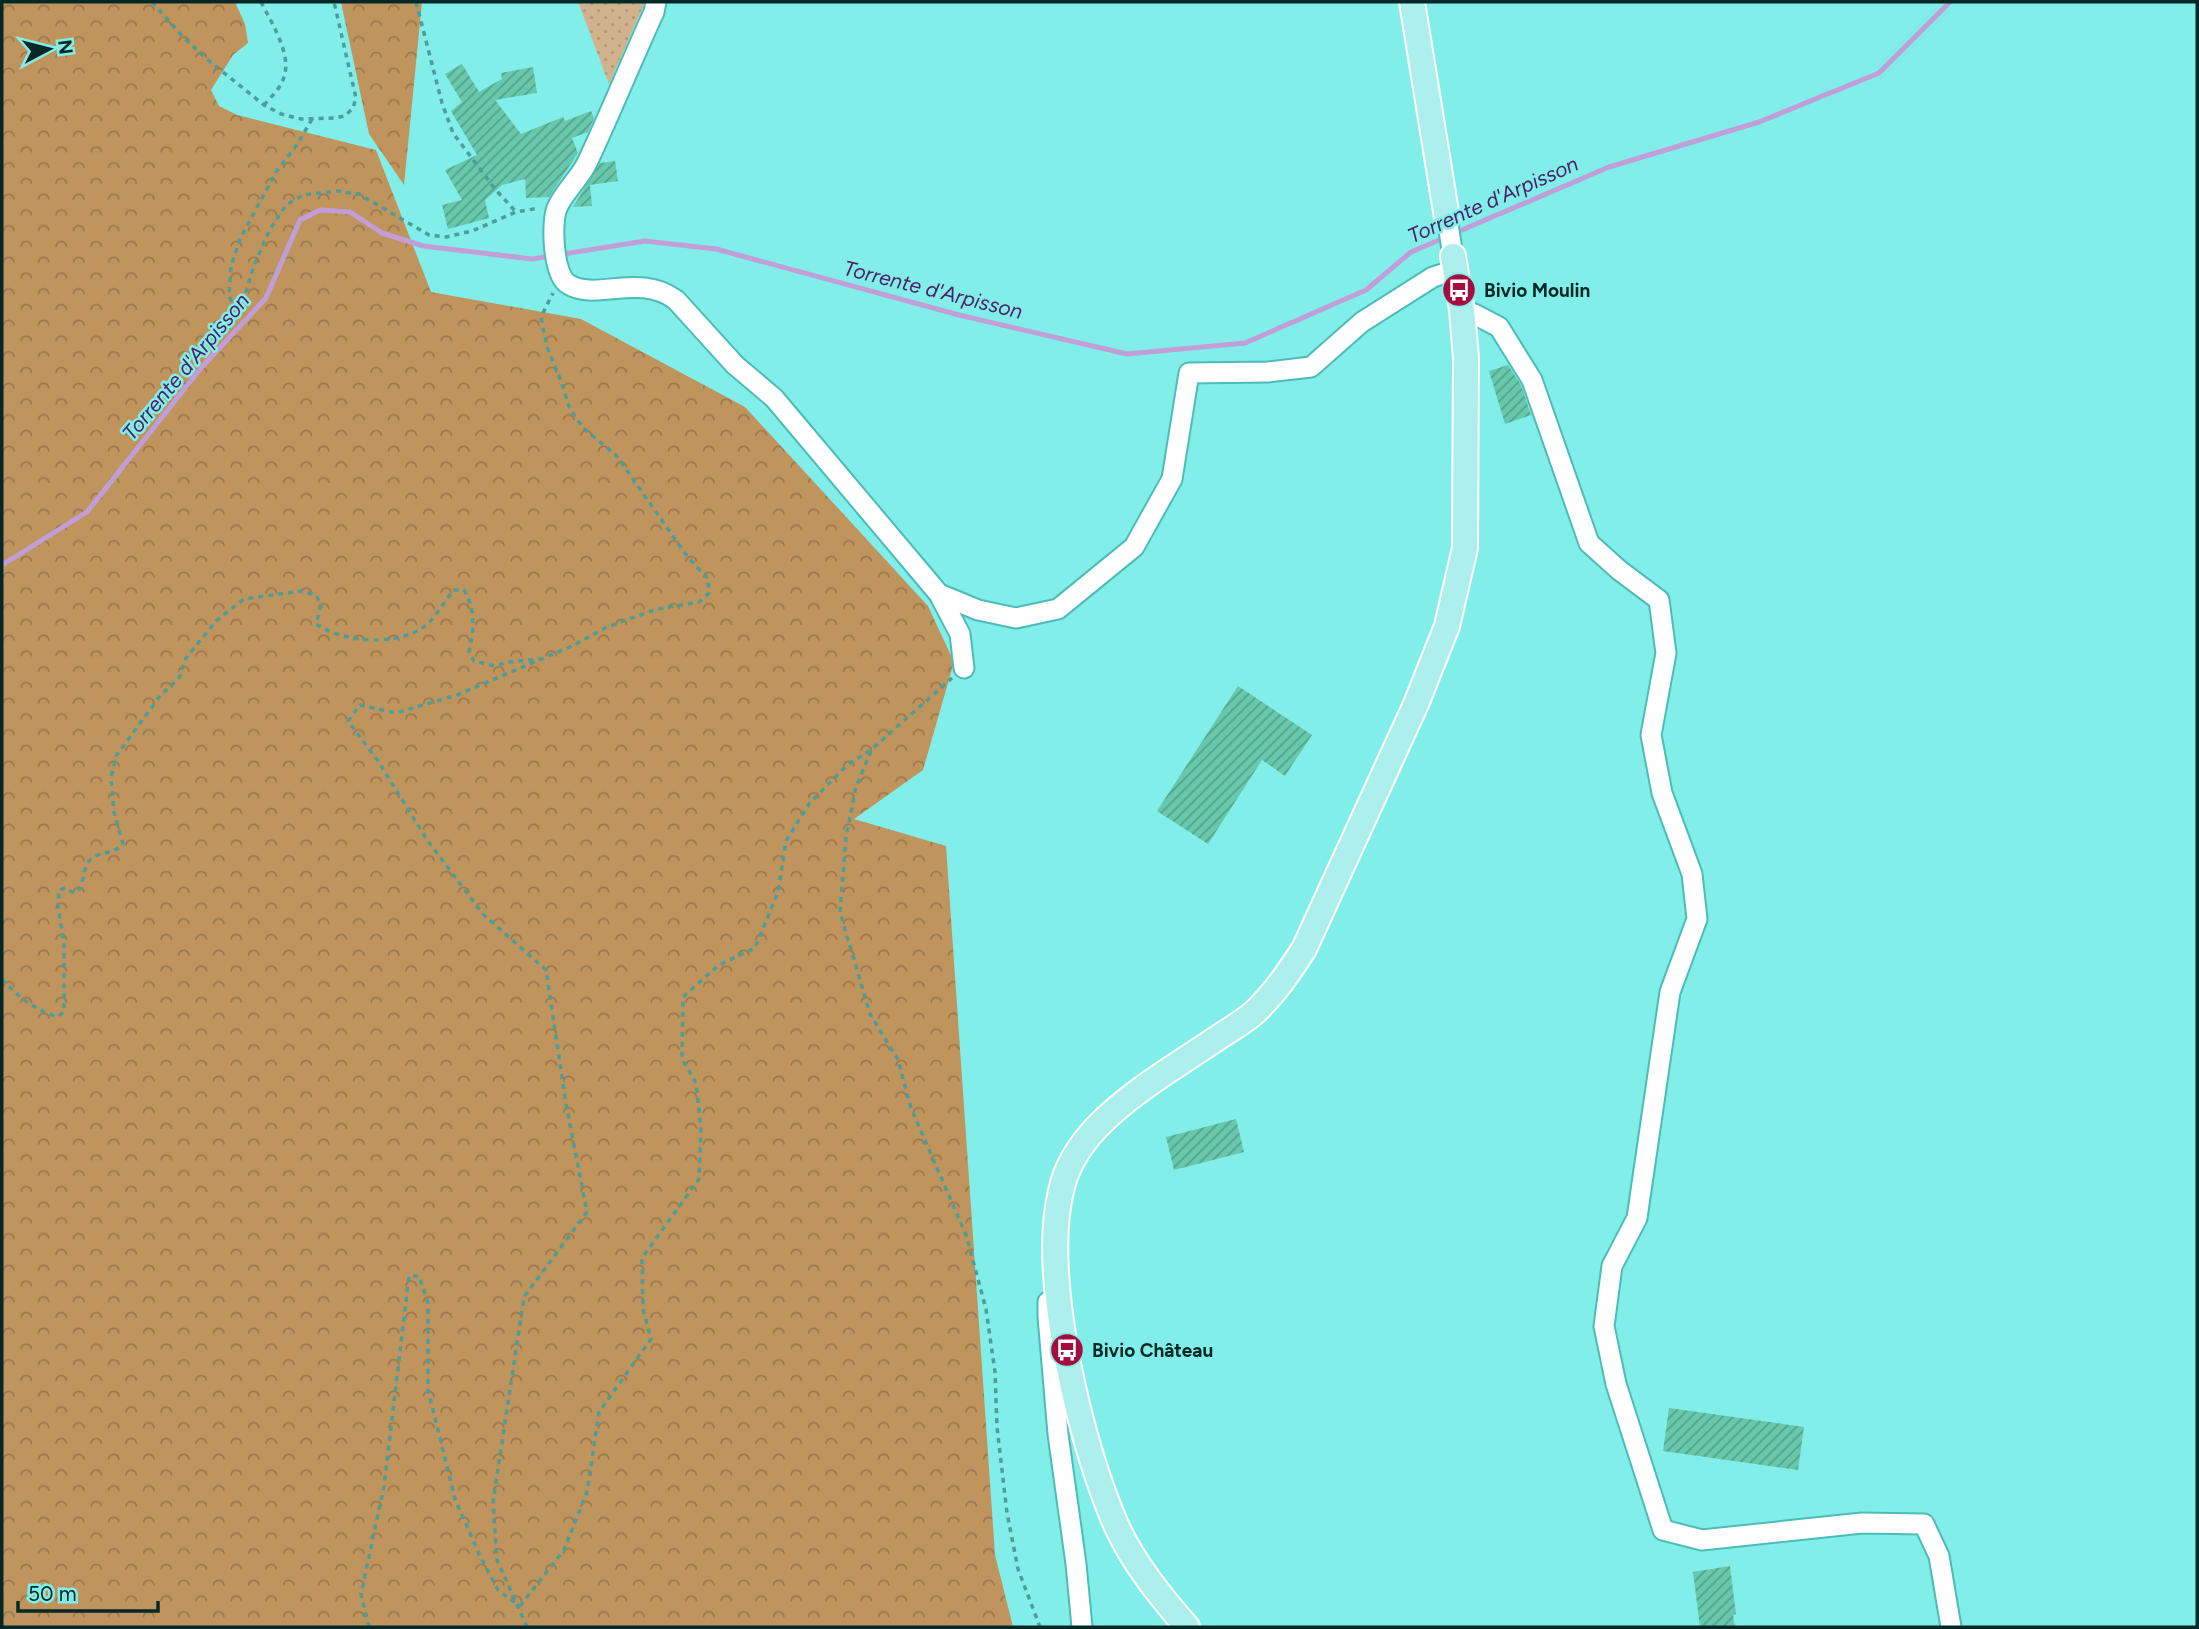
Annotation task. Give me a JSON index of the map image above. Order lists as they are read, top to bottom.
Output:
{
  "water": ["Torrente d'Arpisson"],
  "places": {
    "bus stop": ["Bivio Moulin", "Bivio Château"]
  },
  "scale_bar": "50 m",
  "north": "right"
}
